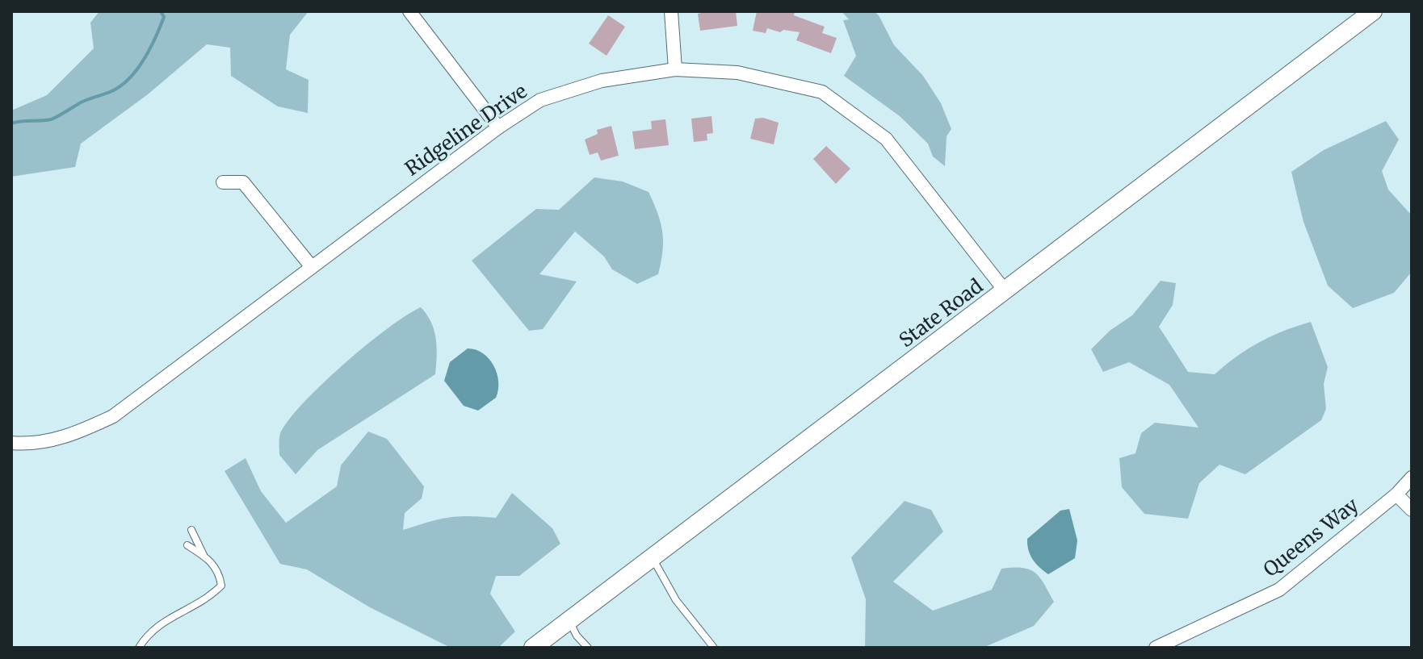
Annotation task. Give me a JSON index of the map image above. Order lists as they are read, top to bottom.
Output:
{
  "streets": {
    "main road": ["State Road"],
    "street": ["Ridgeline Drive", "Queens Way"]
  },
  "crossings": [
    ["Ridgeline Drive", "State Road"]
  ]
}
